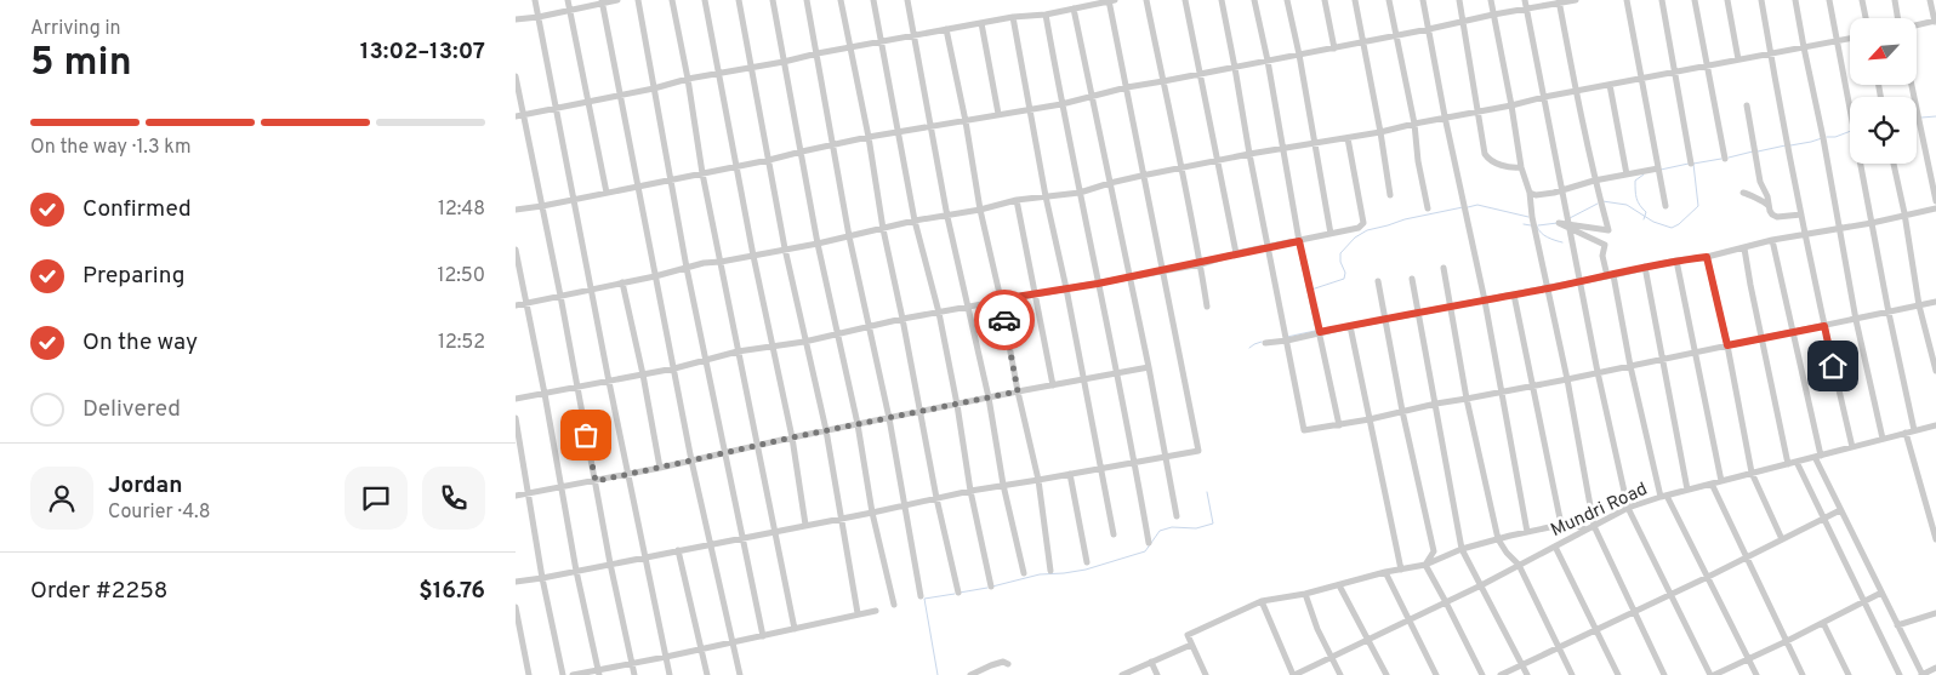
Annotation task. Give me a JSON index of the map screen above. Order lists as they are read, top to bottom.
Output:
{
  "streets": {
    "street": ["Mundri Road"]
  },
  "north": "bottom left",
  "page": {
    "heading": ["5 min", "Arriving in", "13:02–13:07"],
    "panel": [
      "Jordan",
      "Courier · 4.8",
      "Order #2258",
      "$16.76"
    ],
    "bar": "On the way · 1.3 km",
    "list": [
      ["Confirmed", "12:48"],
      ["Preparing", "12:50"],
      ["On the way", "12:52"],
      "Delivered"
    ]
  }
}
